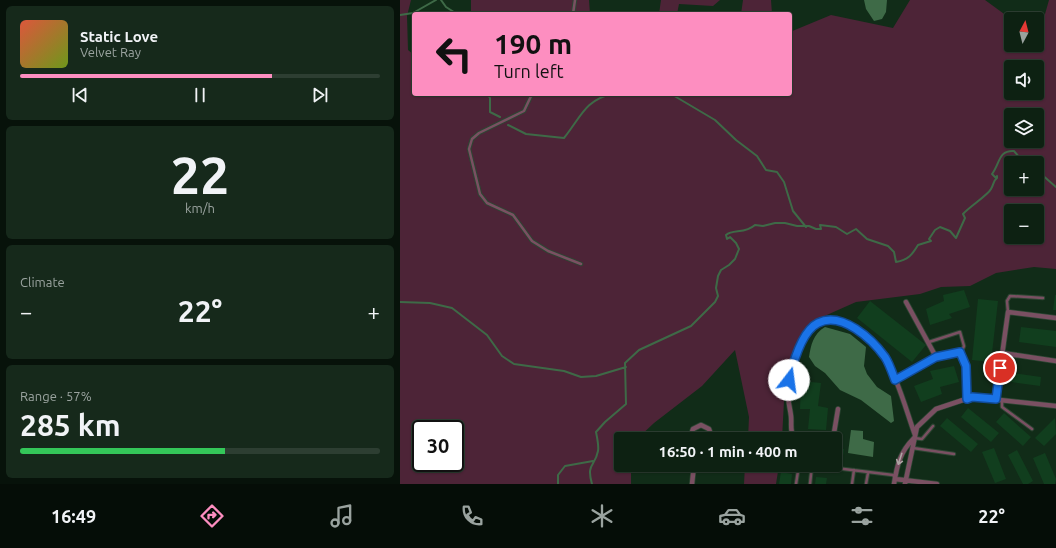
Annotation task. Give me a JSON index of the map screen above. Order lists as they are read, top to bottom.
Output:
{
  "north": "top",
  "page": {
    "map_buttons": ["+", "−"],
    "turn": ["190 m", "Turn left"],
    "song": ["Static Love", "Velvet Ray"],
    "tile": [
      ["22", "km/h"],
      "Climate",
      ["Range · 57%", "285 km"]
    ],
    "heat": ["−", "22°", "+"],
    "limit": "30",
    "trip": "16:50 · 1 min · 400 m",
    "tabs": ["16:49", "22°"]
  }
}
